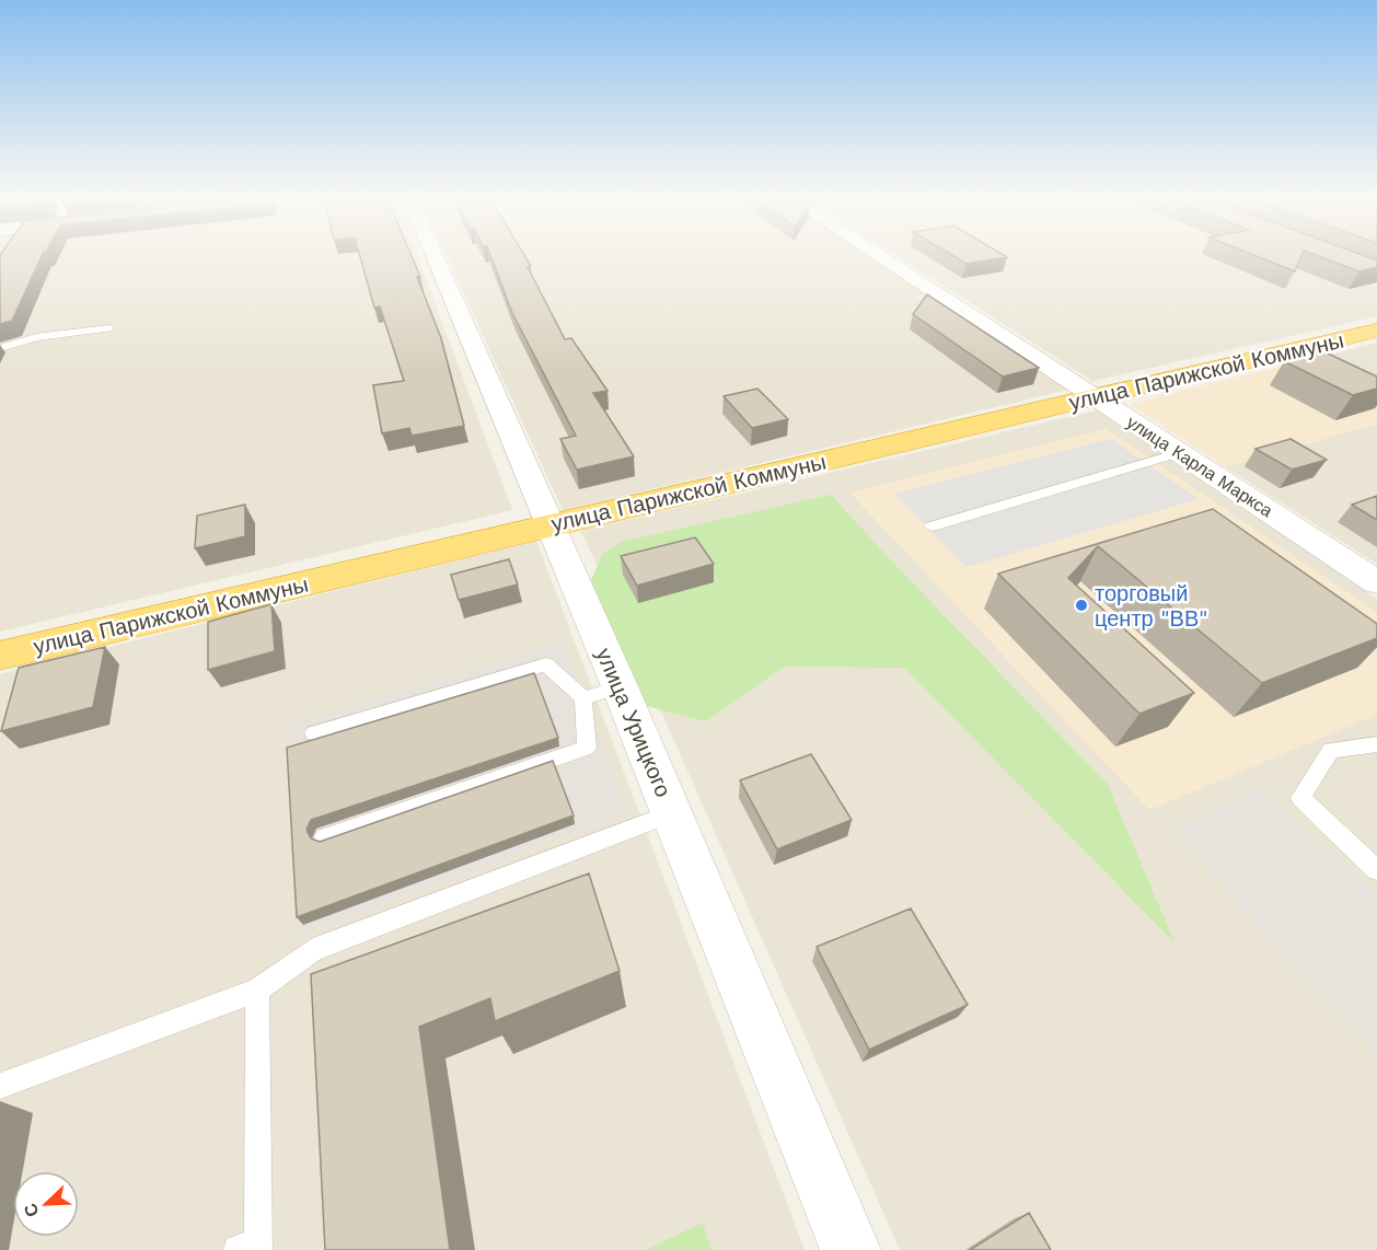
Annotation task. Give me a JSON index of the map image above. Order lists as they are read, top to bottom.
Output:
{
  "streets": {
    "highway": ["улица Парижской Коммуны"],
    "street": ["улица Карла Маркса", "улица Урицкого"]
  },
  "crossings": [
    ["улица Парижской Коммуны", "улица Карла Маркса"],
    ["улица Парижской Коммуны", "улица Урицкого"]
  ],
  "places": ["торговый центр \"ВВ\""],
  "north": "bottom left"
}
